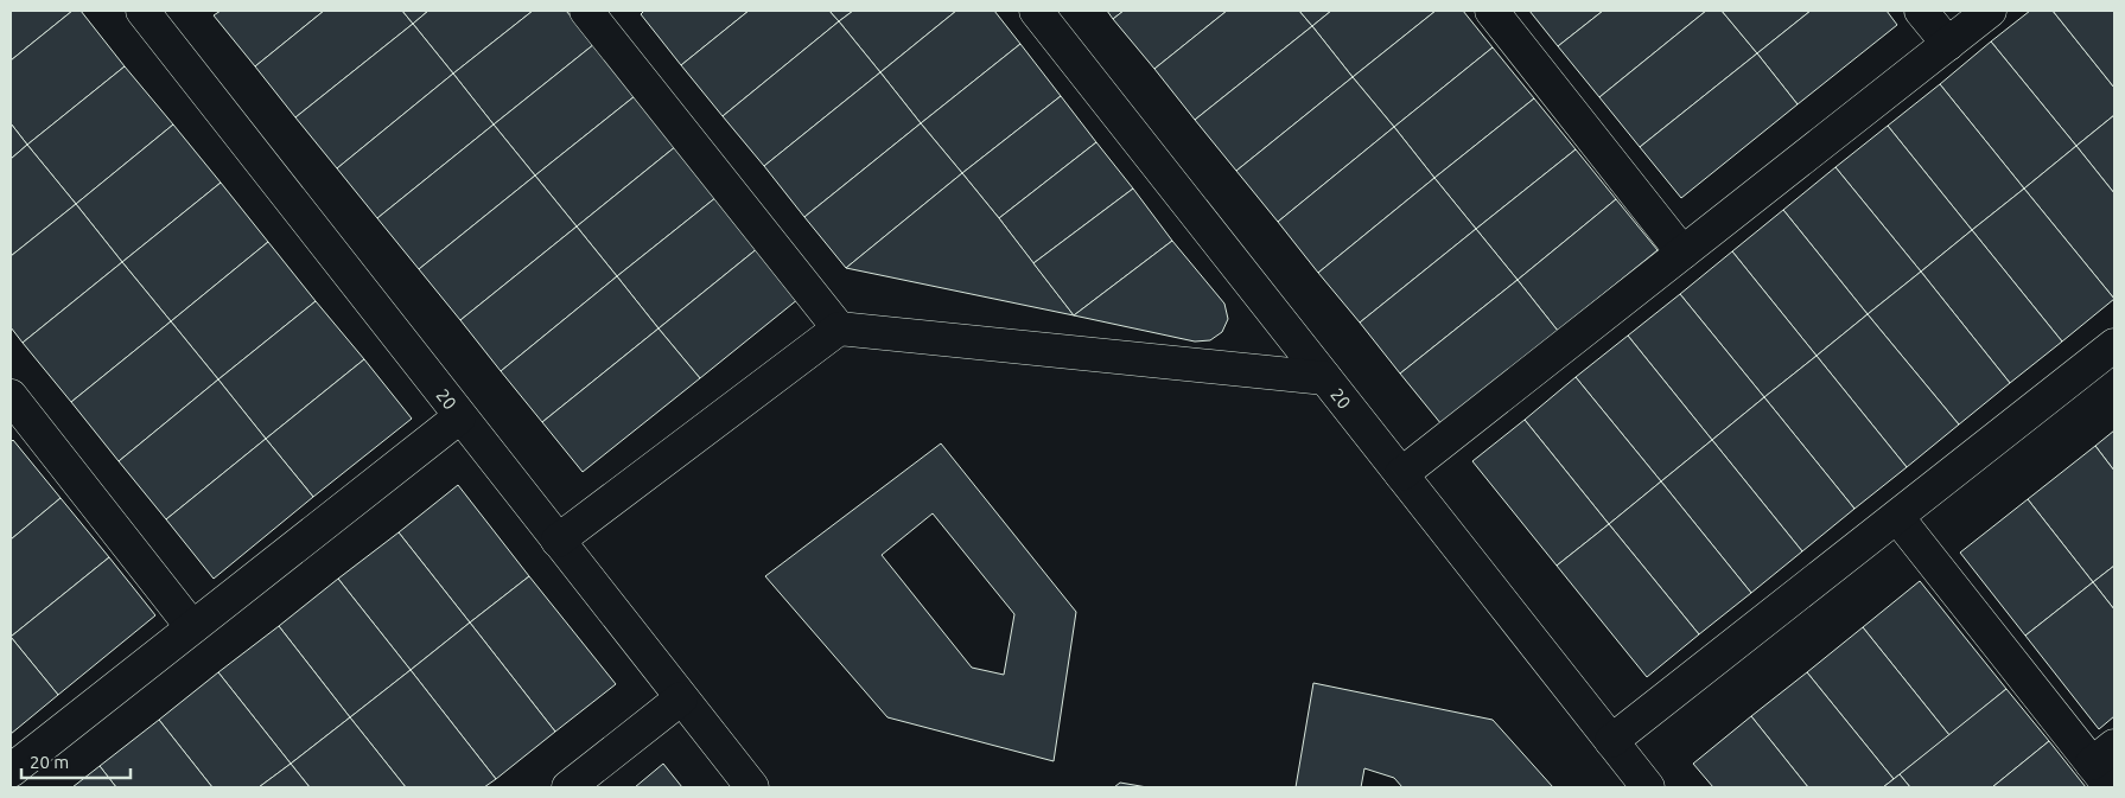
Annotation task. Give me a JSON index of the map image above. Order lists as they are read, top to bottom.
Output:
{
  "streets": {
    "street": ["20"]
  },
  "scale_bar": "20 m"
}
